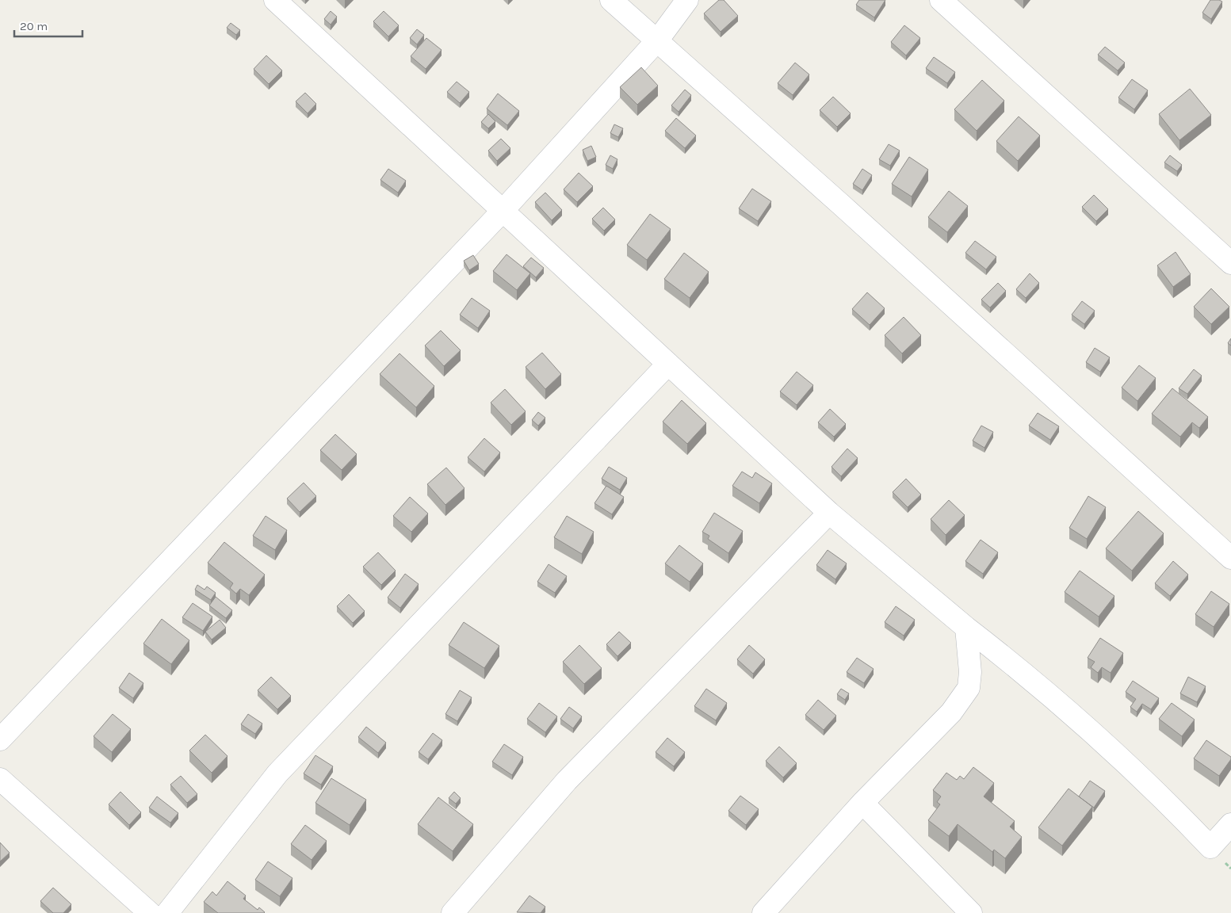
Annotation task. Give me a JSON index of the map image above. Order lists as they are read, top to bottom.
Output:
{
  "scale_bar": "20 m"
}
